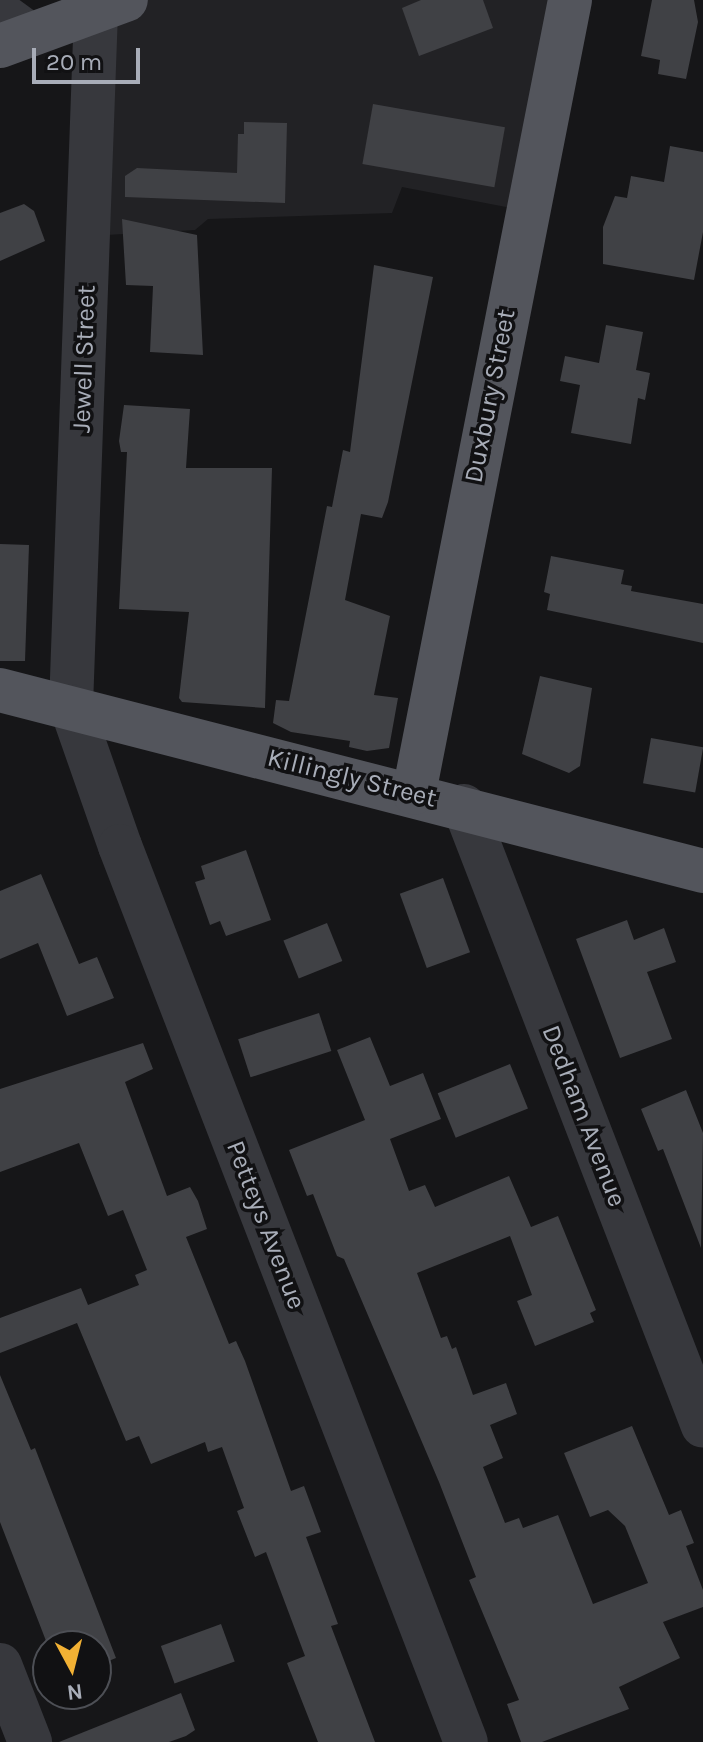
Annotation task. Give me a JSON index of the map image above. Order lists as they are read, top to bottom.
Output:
{
  "streets": {
    "main road": ["Duxbury Street", "Killingly Street"],
    "street": ["Jewell Street", "Dedham Avenue", "Petteys Avenue"]
  },
  "crossings": [
    ["Jewell Street", "Killingly Street"],
    ["Jewell Street", "Petteys Avenue"],
    ["Duxbury Street", "Killingly Street"],
    ["Killingly Street", "Dedham Avenue"],
    ["Killingly Street", "Petteys Avenue"]
  ],
  "scale_bar": "20 m",
  "north": "bottom"
}
